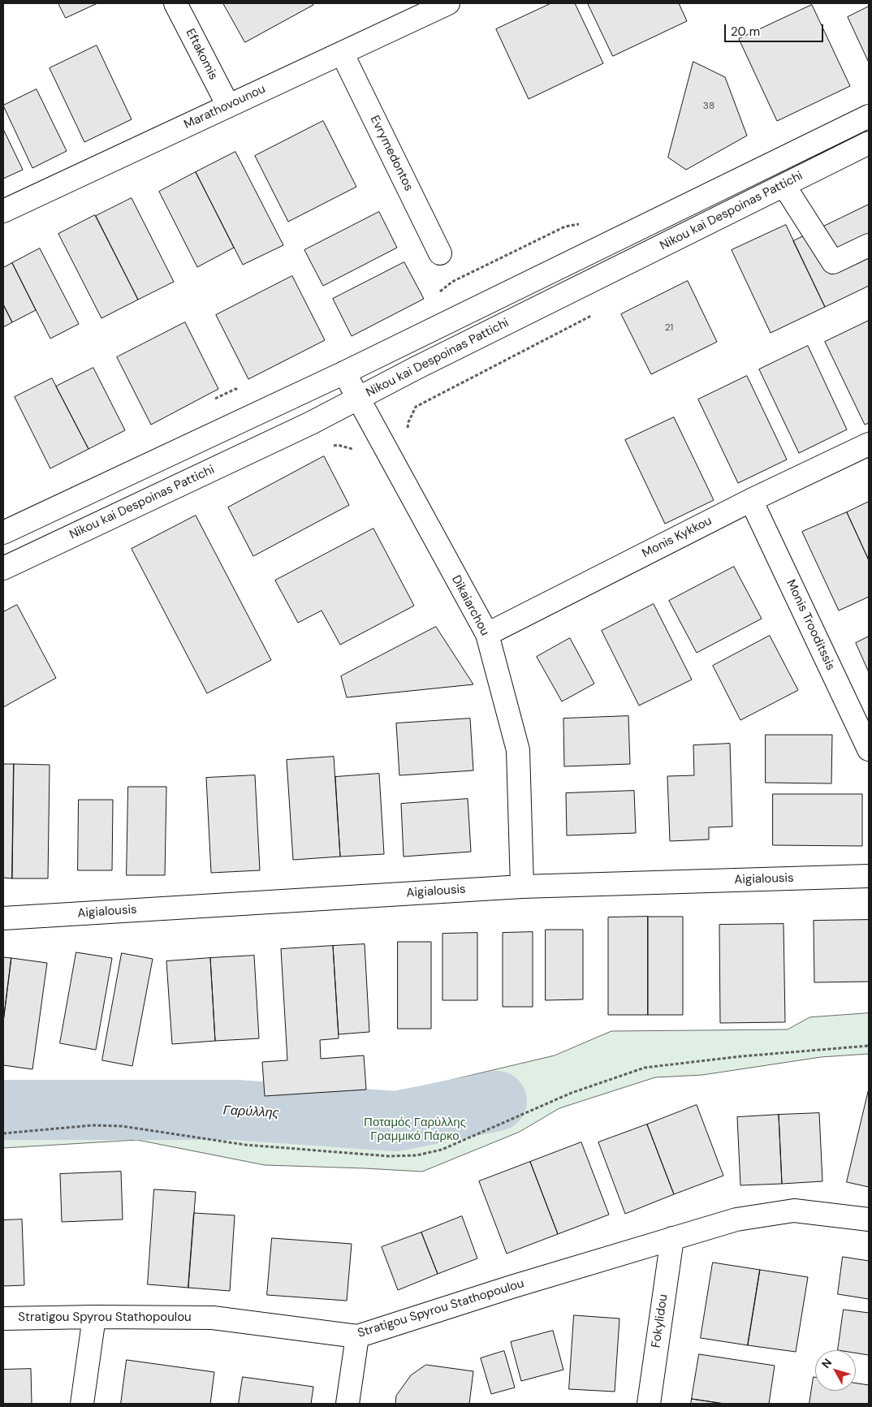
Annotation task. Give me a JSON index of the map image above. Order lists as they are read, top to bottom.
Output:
{
  "streets": {
    "street": [
      "Eftakomis",
      "Marathovounou",
      "Evrymedontos",
      "Nikou kai Despoinas Pattichi",
      "Monis Kykkou",
      "Dikaiarchou",
      "Monis Trooditssis",
      "Aigialousis",
      "Stratigou Spyrou Stathopoulou",
      "Fokylidou"
    ]
  },
  "crossings": [
    ["Eftakomis", "Marathovounou"],
    ["Marathovounou", "Evrymedontos"],
    ["Nikou kai Despoinas Pattichi", "Dikaiarchou"],
    ["Monis Kykkou", "Dikaiarchou"],
    ["Monis Kykkou", "Monis Trooditssis"],
    ["Dikaiarchou", "Aigialousis"],
    ["Stratigou Spyrou Stathopoulou", "Fokylidou"]
  ],
  "water": ["Γαρύλλης"],
  "parks": ["Ποταμός Γαρύλλης Γραμμικό Πάρκο"],
  "house_numbers": ["38", "21"],
  "scale_bar": "20 m",
  "north": "top left"
}
